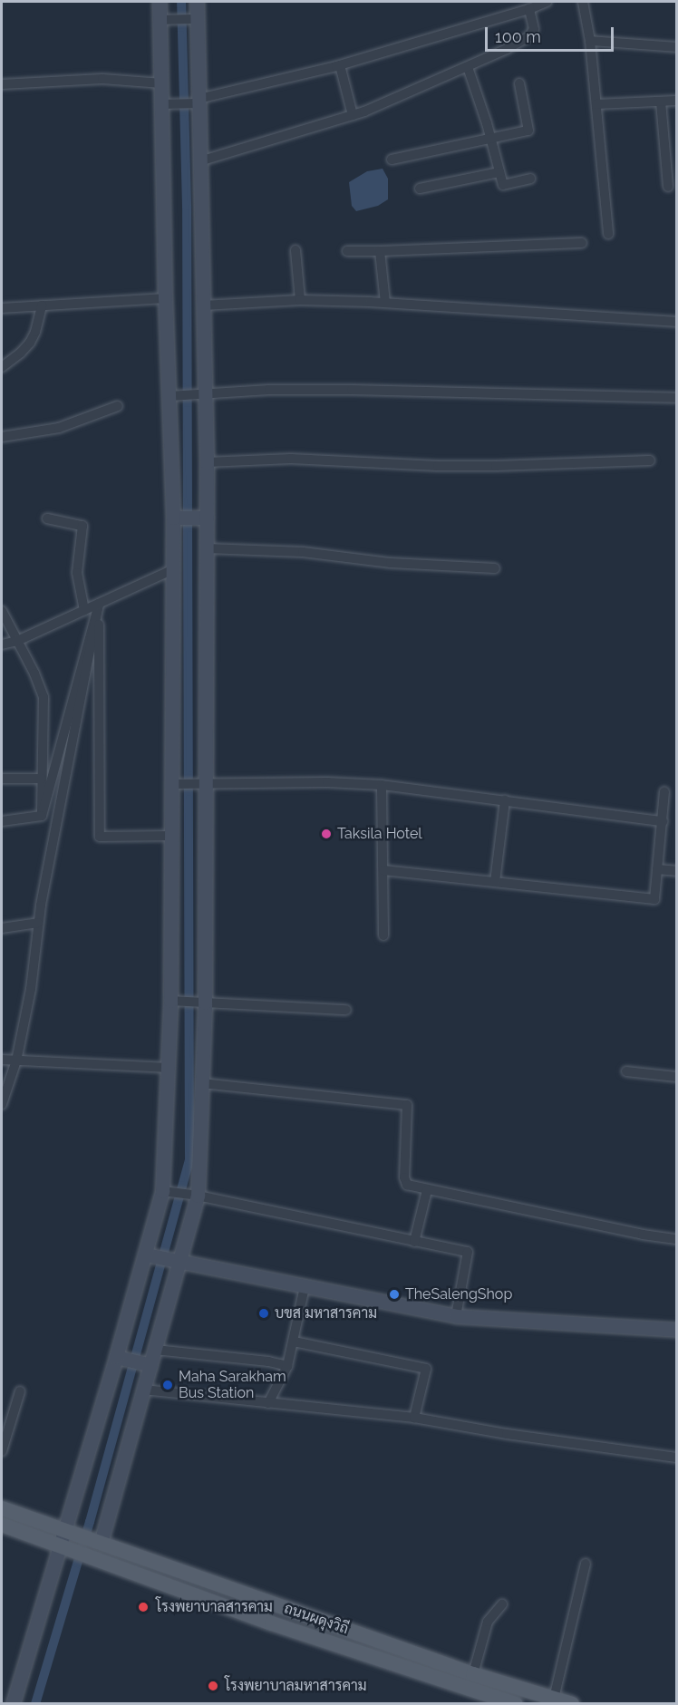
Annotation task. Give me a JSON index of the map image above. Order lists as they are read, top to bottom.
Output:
{
  "streets": {
    "main road": ["ถนนผดุงวิถี"]
  },
  "places": [
    "Taksila Hotel",
    "TheSalengShop",
    "บขส มหาสารคาม",
    "Maha Sarakham Bus Station",
    "โรงพยาบาลสารคาม",
    "โรงพยาบาลมหาสารคาม"
  ],
  "scale_bar": "100 m"
}
